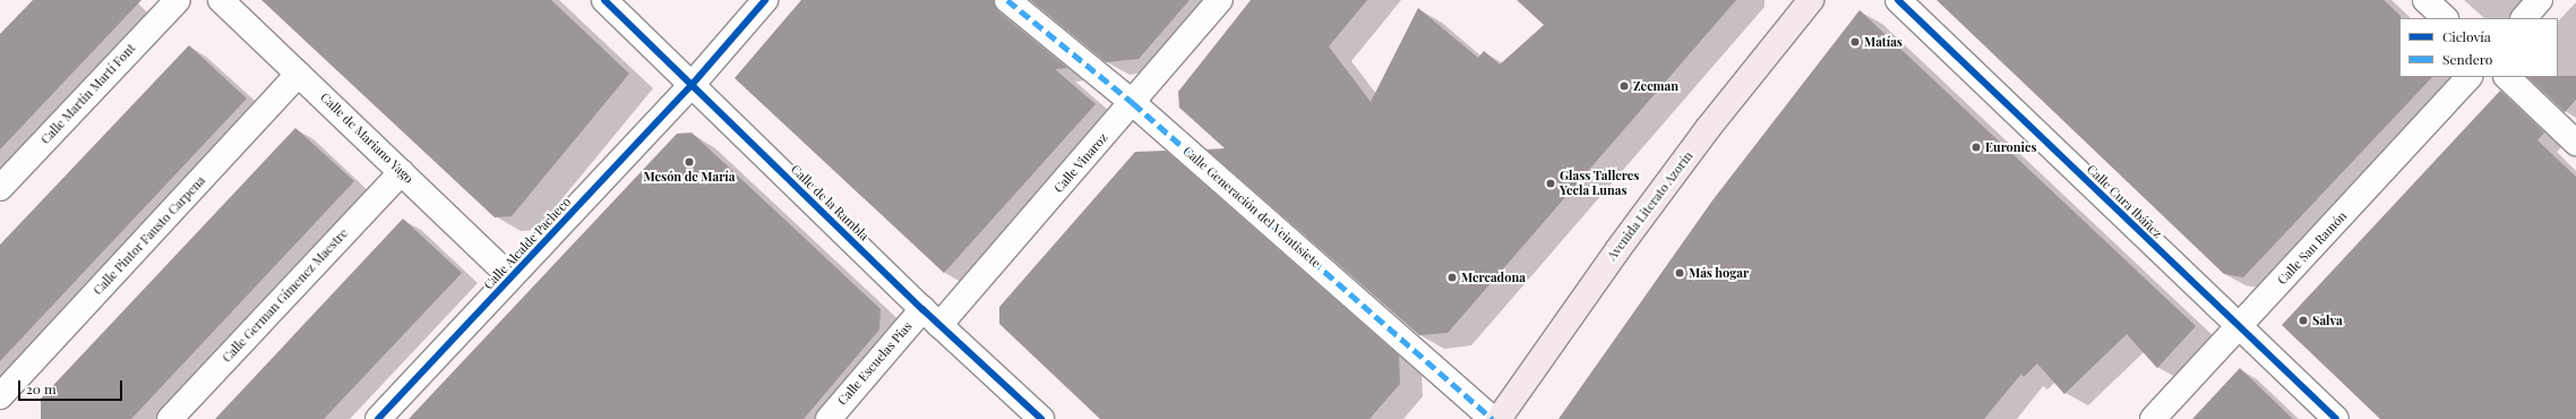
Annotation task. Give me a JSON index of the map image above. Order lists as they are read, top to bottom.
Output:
{
  "streets": {
    "main road": ["Avenida Literato Azorín"],
    "street": [
      "Calle Martín Martí Font",
      "Calle de Mariano Yago",
      "Calle Vinaroz",
      "Calle Cura Ibáñez",
      "Calle de la Rambla",
      "Calle Generación del Veintisiete",
      "Calle Pintor Fausto Carpena",
      "Calle Alcalde Pacheco",
      "Calle San Ramón",
      "Calle German Gímenez Maestre",
      "Calle Escuelas Pías"
    ]
  },
  "crossings": [
    ["Calle de Mariano Yago", "Calle Pintor Fausto Carpena"],
    ["Calle de Mariano Yago", "Calle Alcalde Pacheco"],
    ["Calle de Mariano Yago", "Calle German Gímenez Maestre"],
    ["Calle Vinaroz", "Calle de la Rambla"],
    ["Calle Vinaroz", "Calle Generación del Veintisiete"],
    ["Calle Vinaroz", "Calle Escuelas Pías"],
    ["Calle Cura Ibáñez", "Calle San Ramón"],
    ["Calle de la Rambla", "Calle Alcalde Pacheco"],
    ["Calle de la Rambla", "Calle Escuelas Pías"]
  ],
  "places": [
    "Matías",
    "Zeeman",
    "Euronics",
    "Mesón de María",
    "Glass Talleres Yecla Lunas",
    "Más hogar",
    "Mercadona",
    "Salva"
  ],
  "legend": ["Ciclovía", "Sendero"],
  "scale_bar": "20 m"
}
